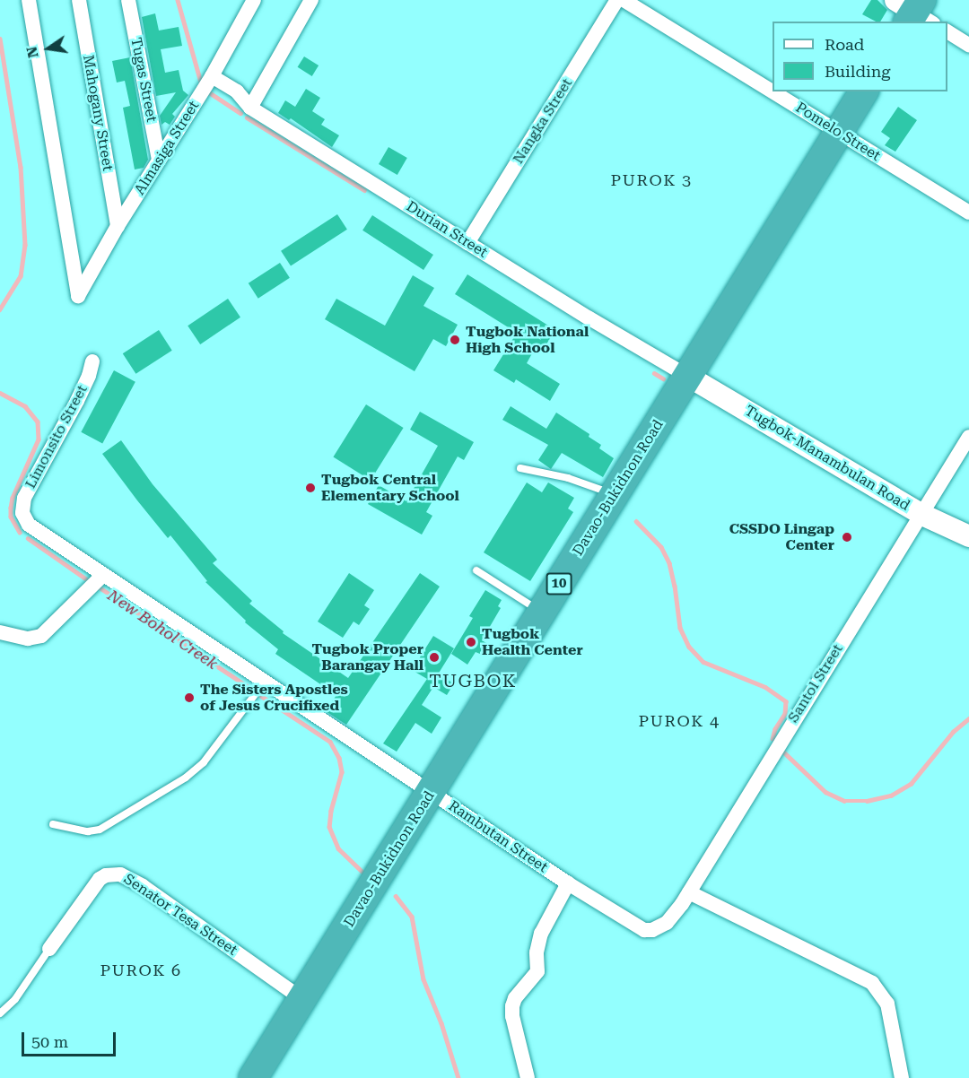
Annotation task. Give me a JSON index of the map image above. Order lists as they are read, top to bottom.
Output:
{
  "streets": {
    "highway": ["Davao-Bukidnon Road", "10"],
    "street": [
      "Tugas Street",
      "Mahogany Street",
      "Nangka Street",
      "Pomelo Street",
      "Almasiga Street",
      "Durian Street",
      "Limonsito Street",
      "Tugbok-Manambulan Road",
      "Santol Street",
      "Rambutan Street",
      "Senator Tesa Street"
    ]
  },
  "crossings": [
    ["Tugas Street", "Almasiga Street"],
    ["Mahogany Street", "Almasiga Street"],
    ["Nangka Street", "Durian Street"],
    ["Pomelo Street", "Davao-Bukidnon Road"],
    ["Almasiga Street", "Durian Street"],
    ["Durian Street", "Tugbok-Manambulan Road"],
    ["Durian Street", "Davao-Bukidnon Road"],
    ["Limonsito Street", "Rambutan Street"],
    ["Tugbok-Manambulan Road", "Davao-Bukidnon Road"],
    ["Tugbok-Manambulan Road", "Santol Street"],
    ["Davao-Bukidnon Road", "Rambutan Street"],
    ["Davao-Bukidnon Road", "Senator Tesa Street"],
    ["Santol Street", "Rambutan Street"]
  ],
  "districts": [
    "PUROK 3",
    "TUGBOK",
    "PUROK 4",
    "PUROK 6"
  ],
  "water": ["New Bohol Creek"],
  "places": [
    "Tugbok National High School",
    "Tugbok Central Elementary School",
    "CSSDO Lingap Center",
    "Tugbok Health Center",
    "Tugbok Proper Barangay Hall",
    "The Sisters Apostles of Jesus Crucifixed"
  ],
  "legend": ["Road", "Building"],
  "scale_bar": "50 m",
  "north": "left"
}
